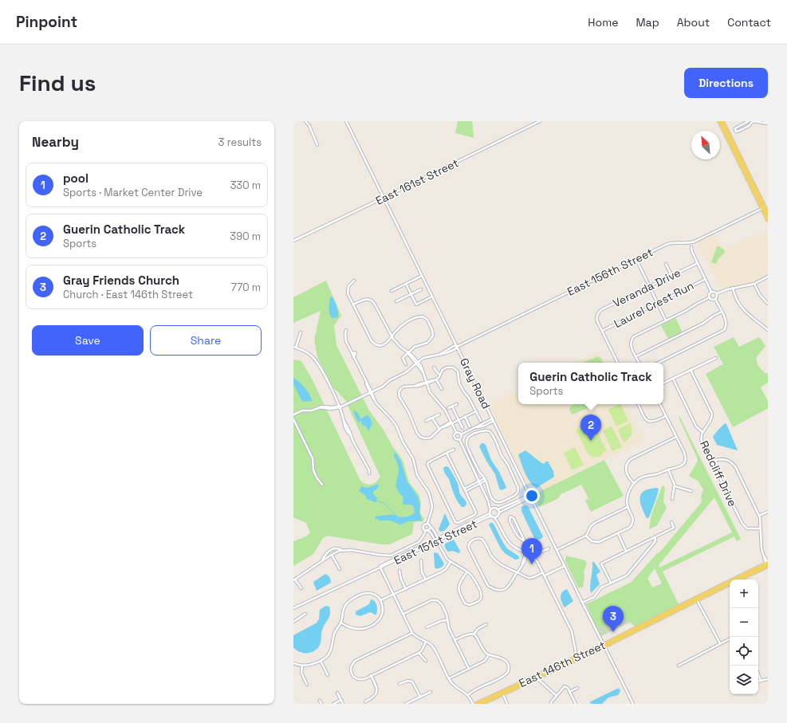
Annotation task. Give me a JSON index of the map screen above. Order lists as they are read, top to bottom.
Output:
{
  "streets": {
    "main road": ["East 146th Street"],
    "street": [
      "East 161st Street",
      "East 156th Street",
      "Veranda Drive",
      "Laurel Crest Run",
      "Gray Road",
      "Redcliff Drive",
      "East 151st Street"
    ]
  },
  "crossings": [
    ["East 161st Street", "Gray Road"],
    ["East 156th Street", "Gray Road"],
    ["Veranda Drive", "Laurel Crest Run"],
    ["Gray Road", "East 146th Street"]
  ],
  "north": "top left",
  "page": {
    "header": "Pinpoint",
    "nav": [
      "Home",
      "Map",
      "About",
      "Contact"
    ],
    "buttons": [
      "Directions",
      ["Save", "Share"]
    ],
    "title": "Find us",
    "heading": ["Nearby", "3 results"],
    "list": [
      {
        "mark": "1",
        "name": "pool",
        "note": "Sports · Market Center Drive",
        "value": "330 m"
      },
      {
        "mark": "2",
        "name": "Guerin Catholic Track",
        "note": "Sports",
        "value": "390 m"
      },
      {
        "mark": "3",
        "name": "Gray Friends Church",
        "note": "Church · East 146th Street",
        "value": "770 m"
      }
    ],
    "popup": ["Guerin Catholic Track", "Sports"],
    "pins": ["2", "1", "3"],
    "map_buttons": ["+", "−"]
  }
}
